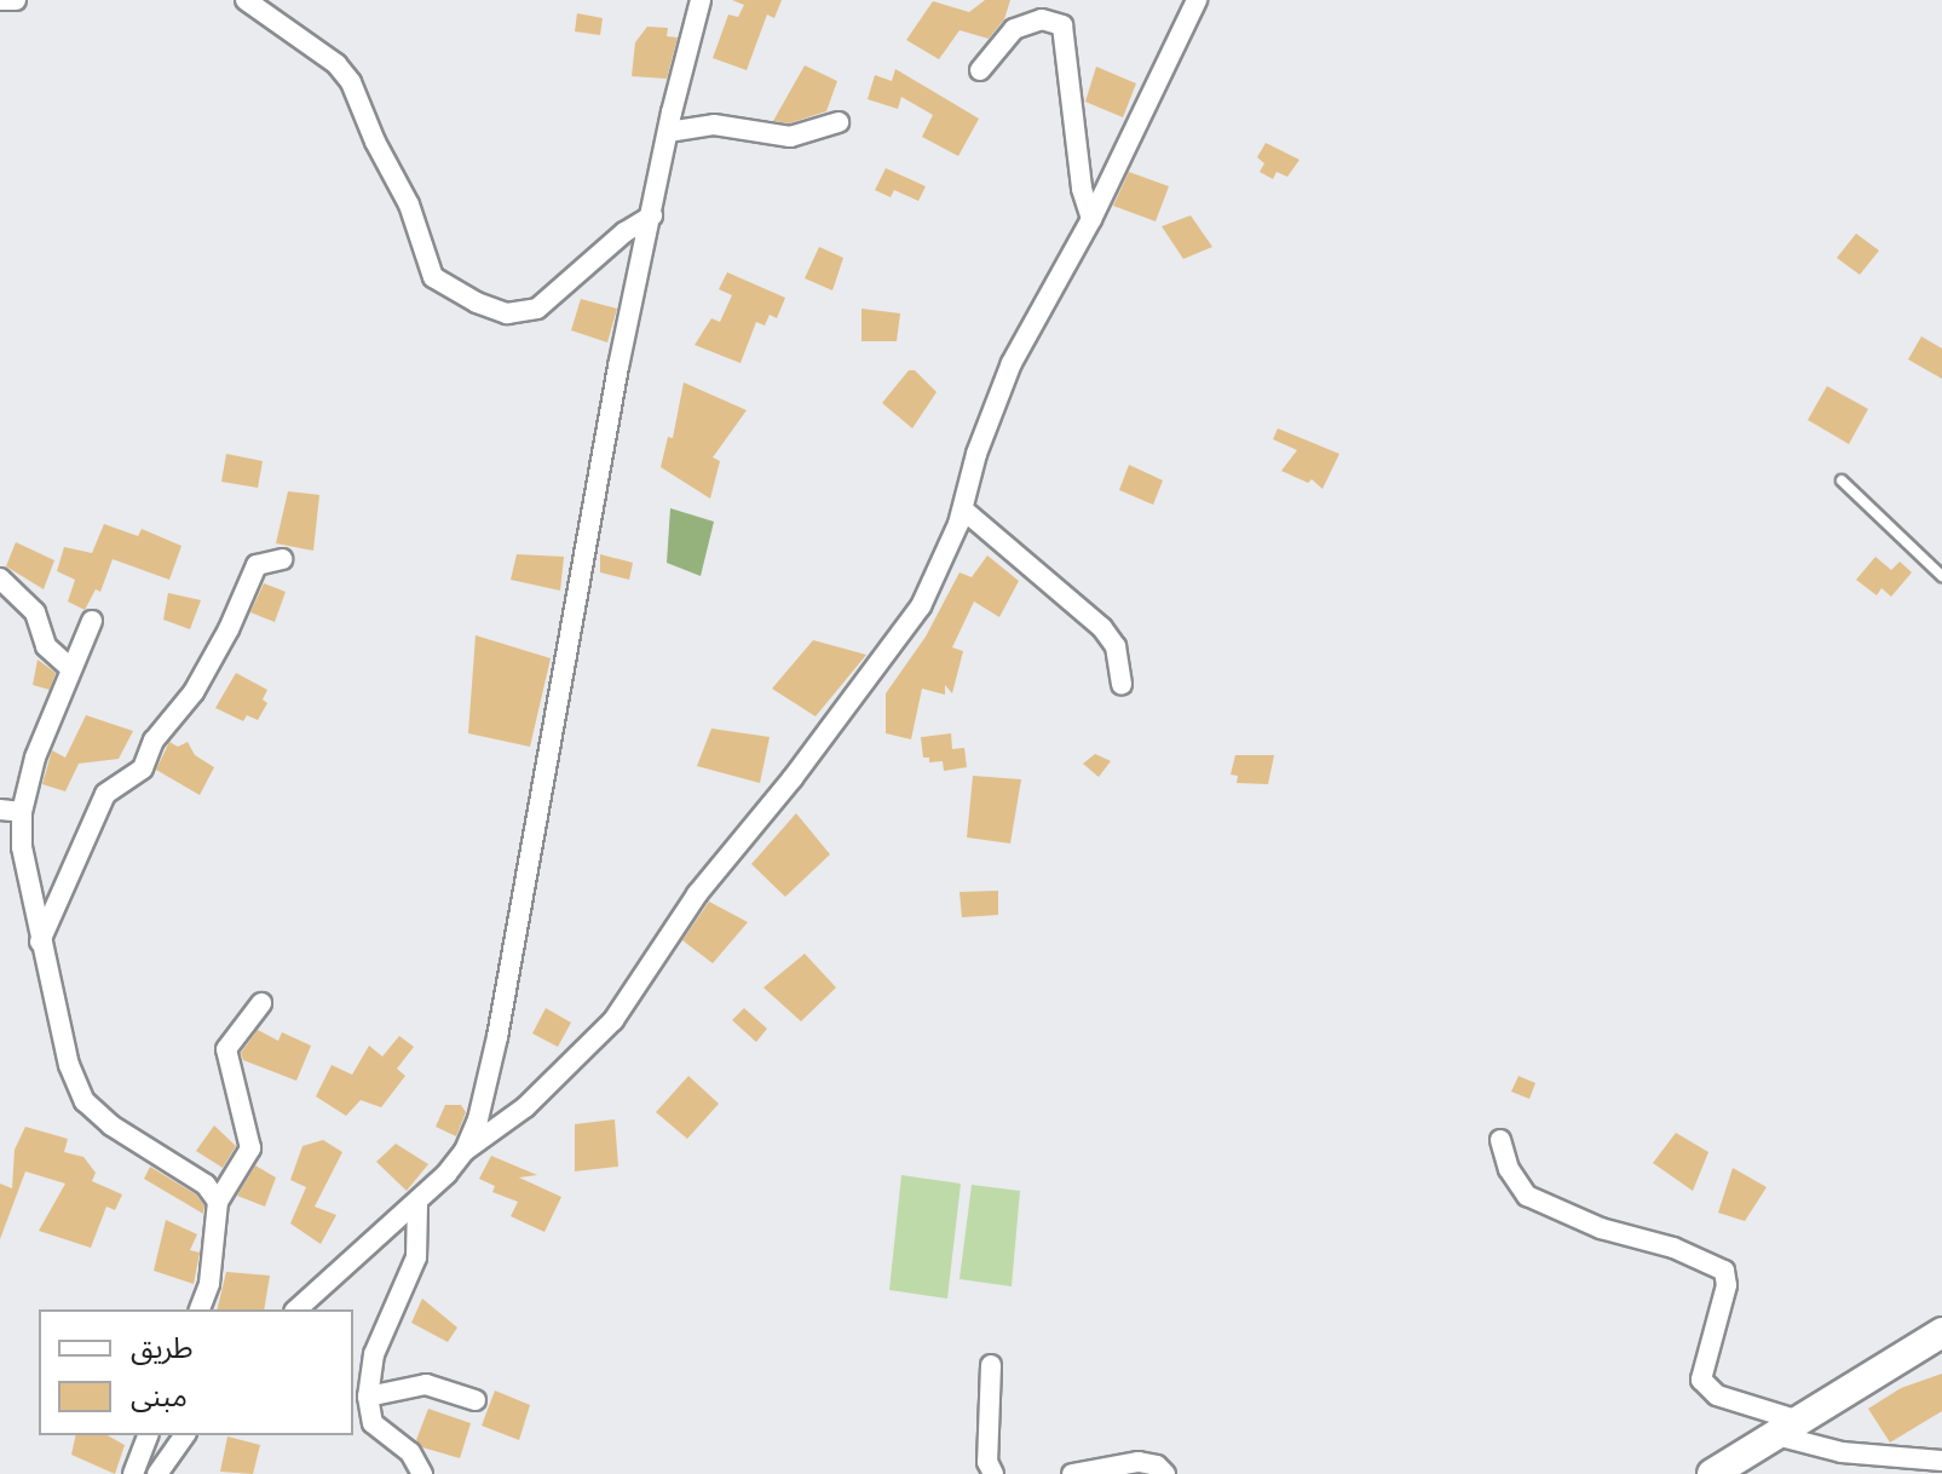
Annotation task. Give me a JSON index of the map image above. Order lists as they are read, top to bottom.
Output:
{
  "legend": ["طريق", "مبنى"]
}
